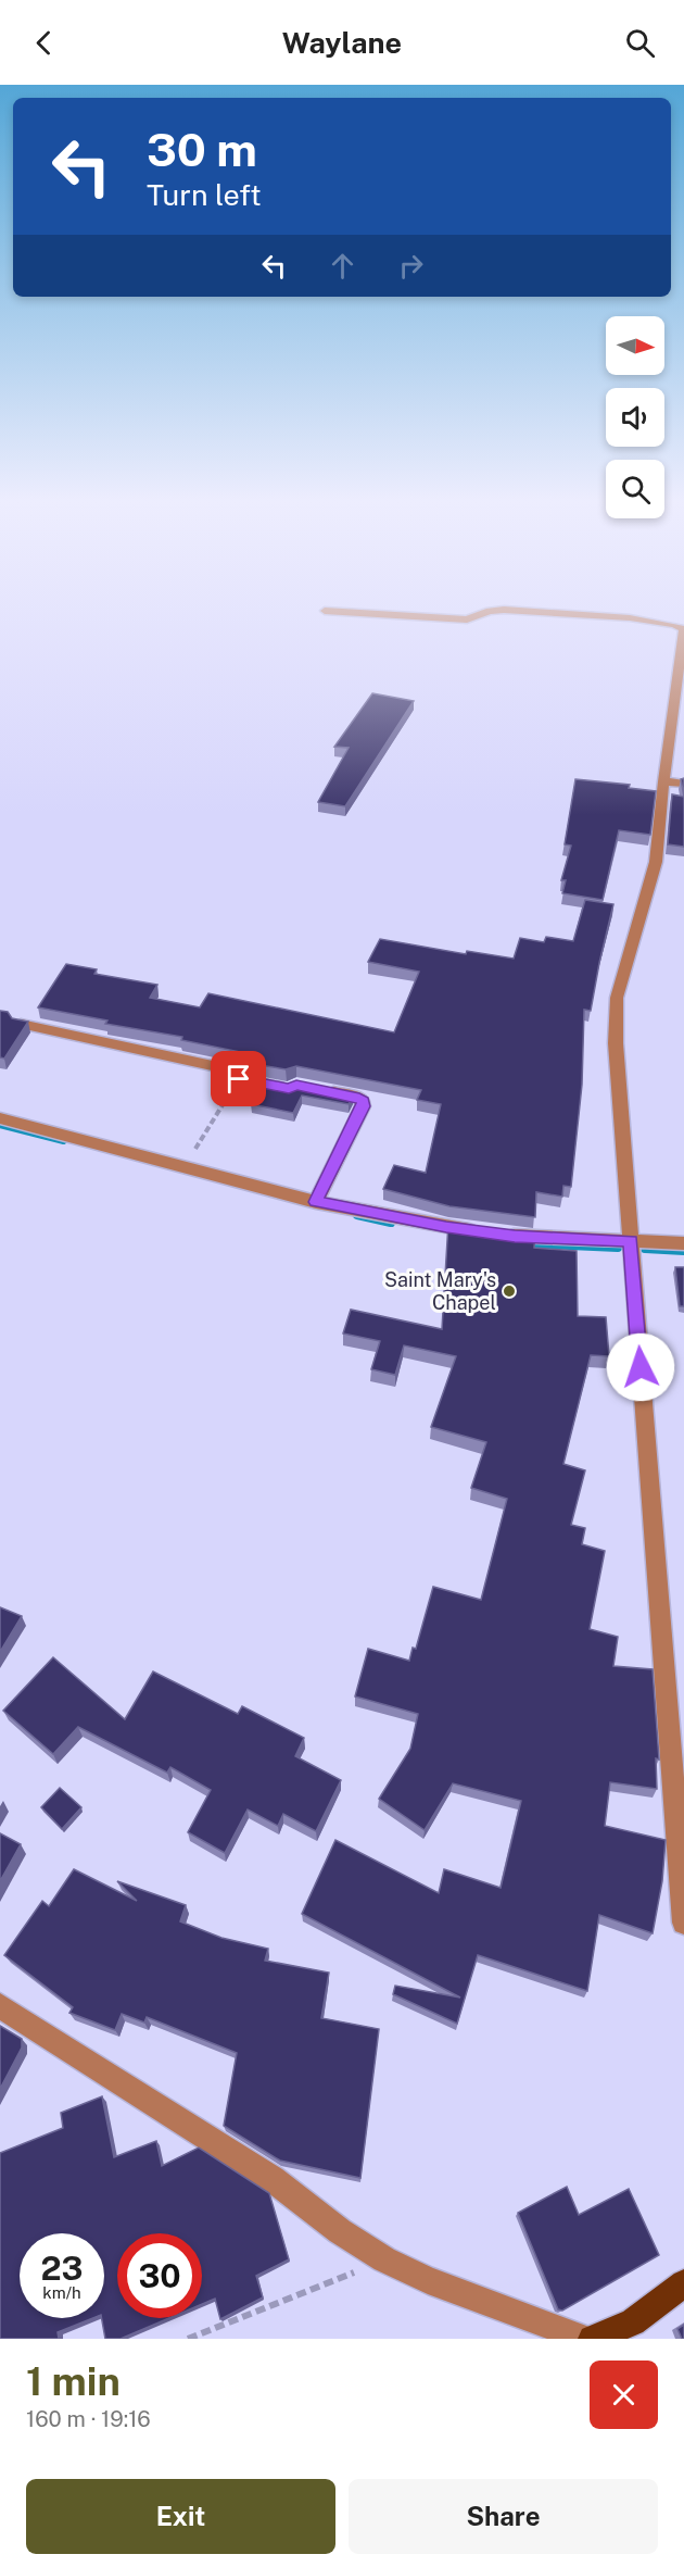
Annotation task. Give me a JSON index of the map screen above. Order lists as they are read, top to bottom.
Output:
{
  "places": ["Saint Mary's Chapel"],
  "north": "right",
  "page": {
    "header": "Waylane",
    "turn": ["30 m", "Turn left"],
    "speed": "23 km/h",
    "limit": "30",
    "heading": ["1 min", "160 m · 19:16"],
    "buttons": ["Exit", "Share"]
  }
}
